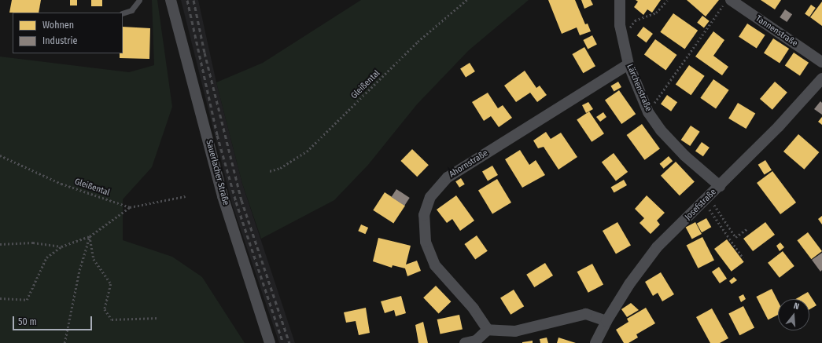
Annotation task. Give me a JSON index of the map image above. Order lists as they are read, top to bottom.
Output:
{
  "streets": {
    "street": [
      "Tannenstraße",
      "Lärchenstraße",
      "Ahornstraße",
      "Sauerlacher Straße",
      "Josefstraße"
    ],
    "path": ["Gleißental"]
  },
  "crossings": [
    ["Lärchenstraße", "Ahornstraße"],
    ["Lärchenstraße", "Josefstraße"]
  ],
  "legend": ["Wohnen", "Industrie"],
  "scale_bar": "50 m",
  "north": "top"
}
